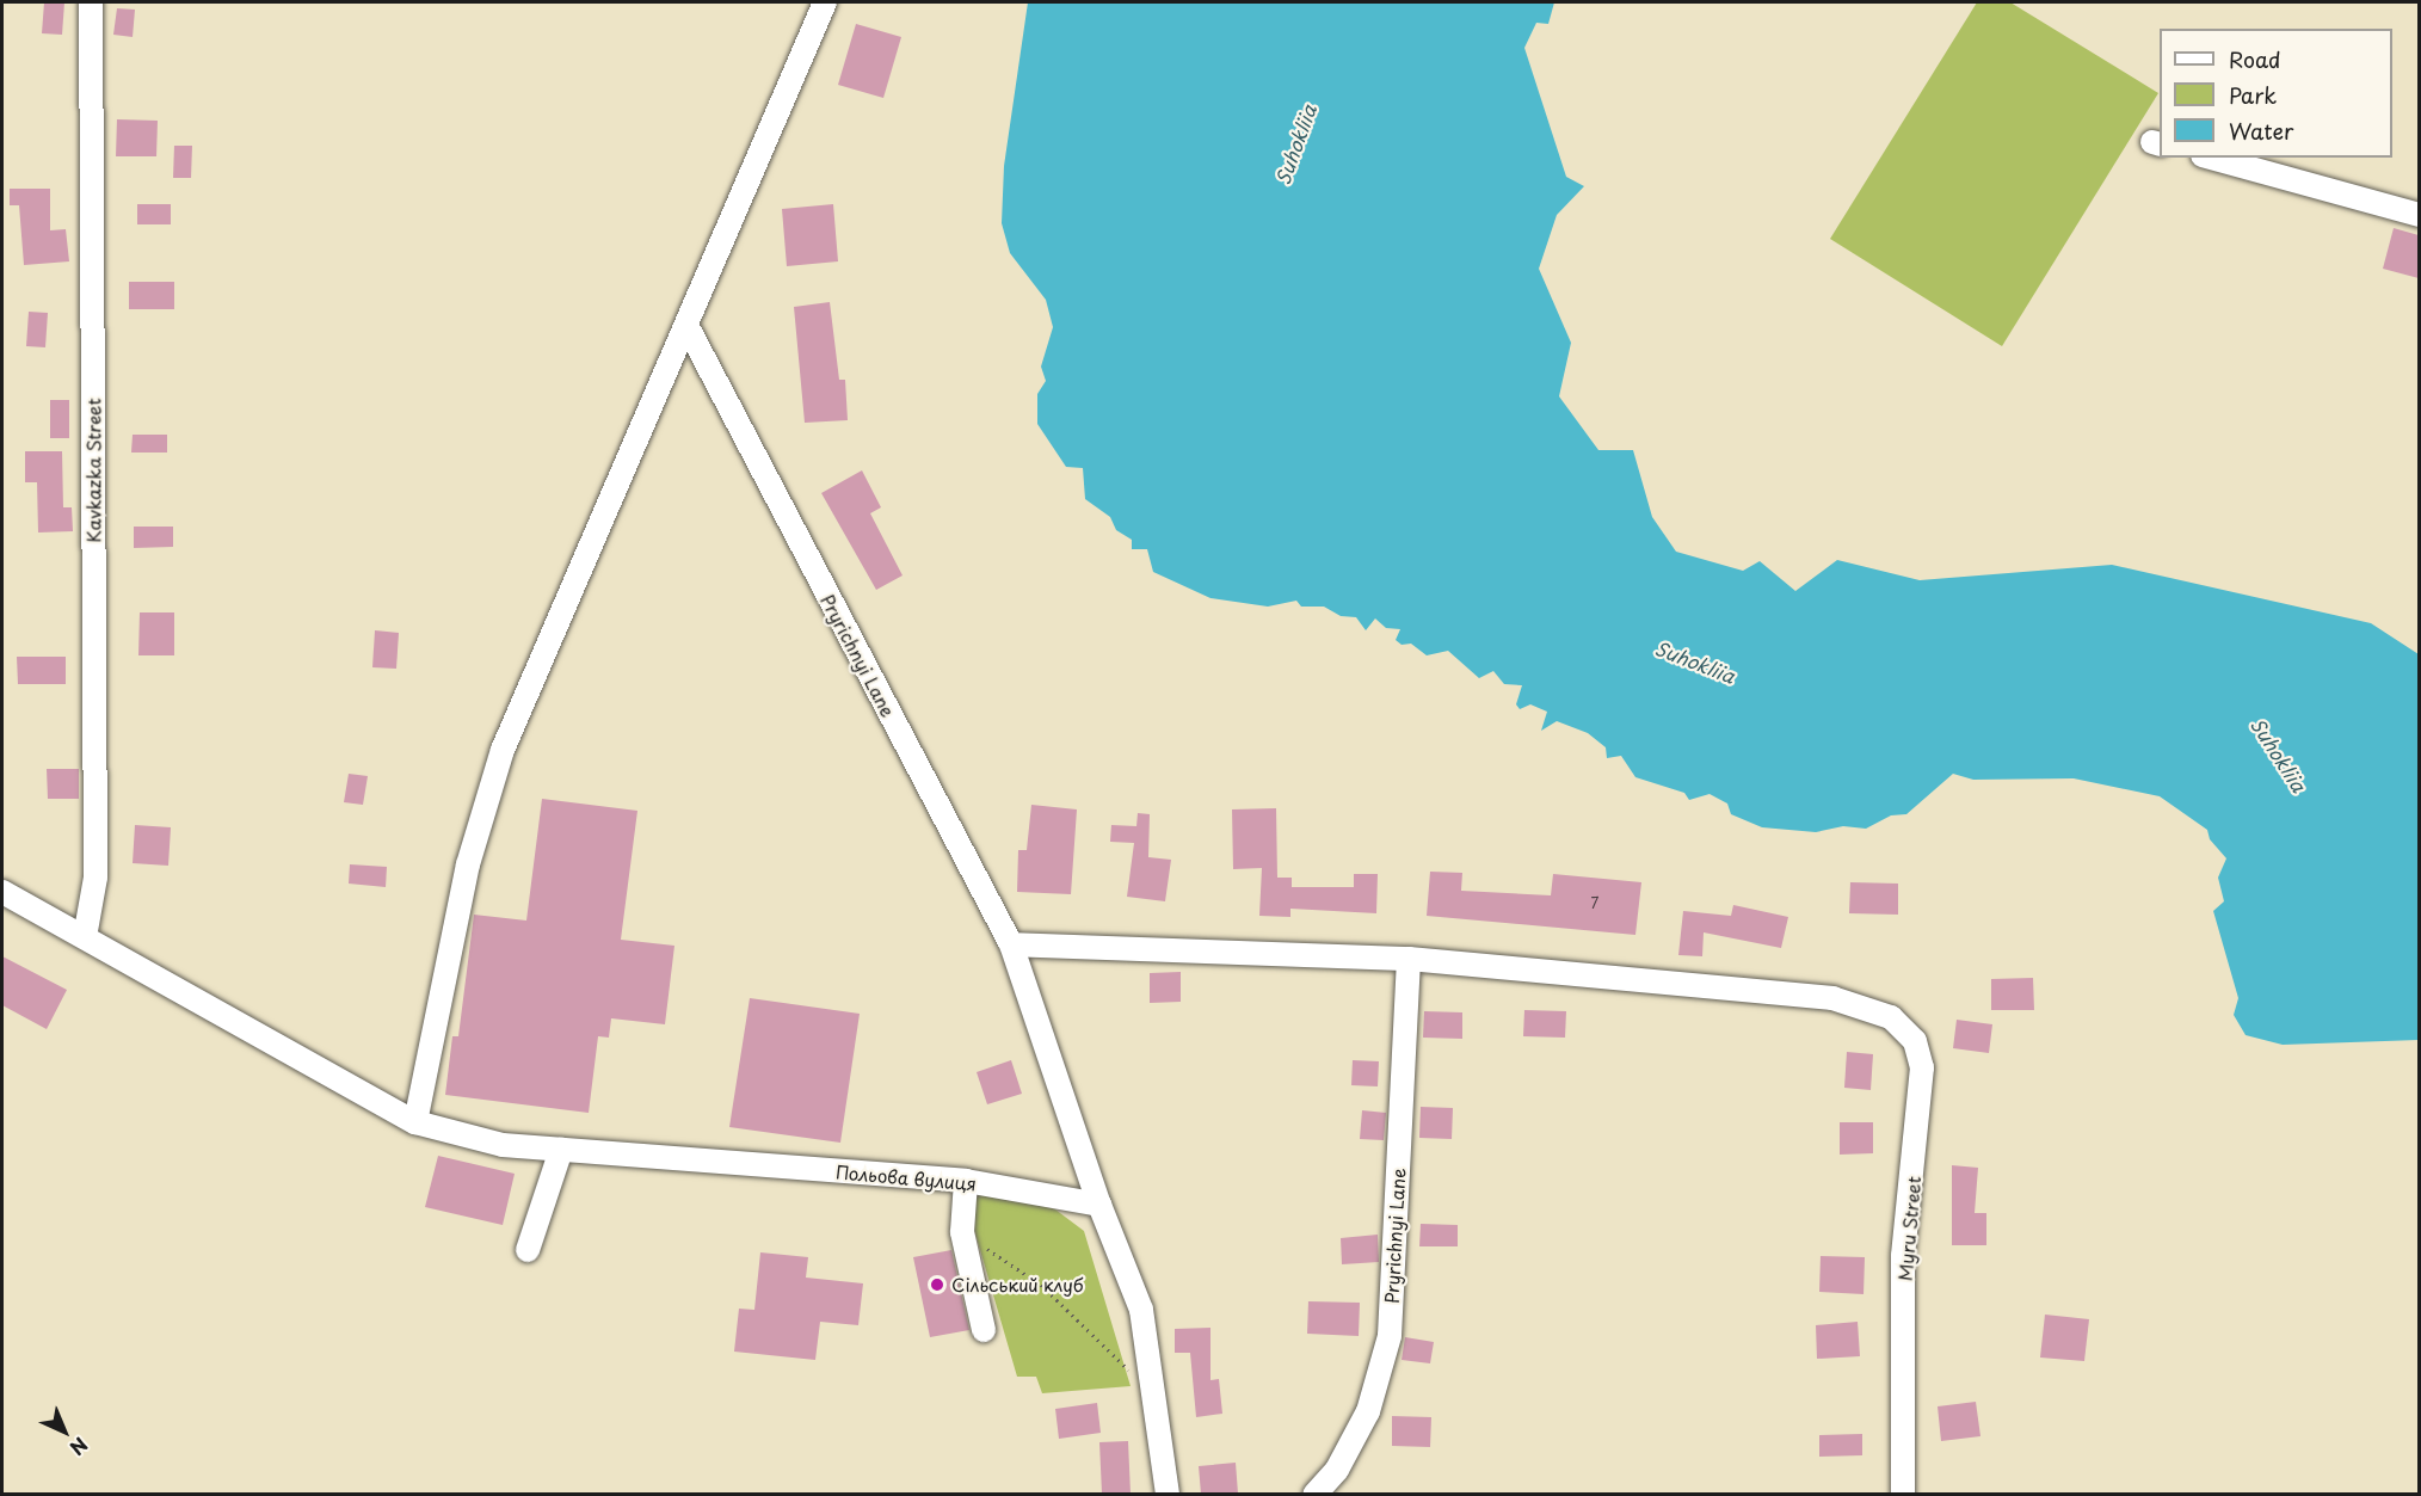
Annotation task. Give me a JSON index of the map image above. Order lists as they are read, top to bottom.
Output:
{
  "streets": {
    "street": [
      "Kavkazka Street",
      "Pryrichnyi Lane",
      "Польова вулиця",
      "Myru Street"
    ]
  },
  "crossings": [
    ["Kavkazka Street", "Польова вулиця"],
    ["Pryrichnyi Lane", "Польова вулиця"],
    ["Pryrichnyi Lane", "Myru Street"]
  ],
  "water": ["Suhokliia"],
  "places": ["Сільський клуб"],
  "house_numbers": ["7"],
  "legend": ["Road", "Park", "Water"],
  "north": "bottom right"
}
